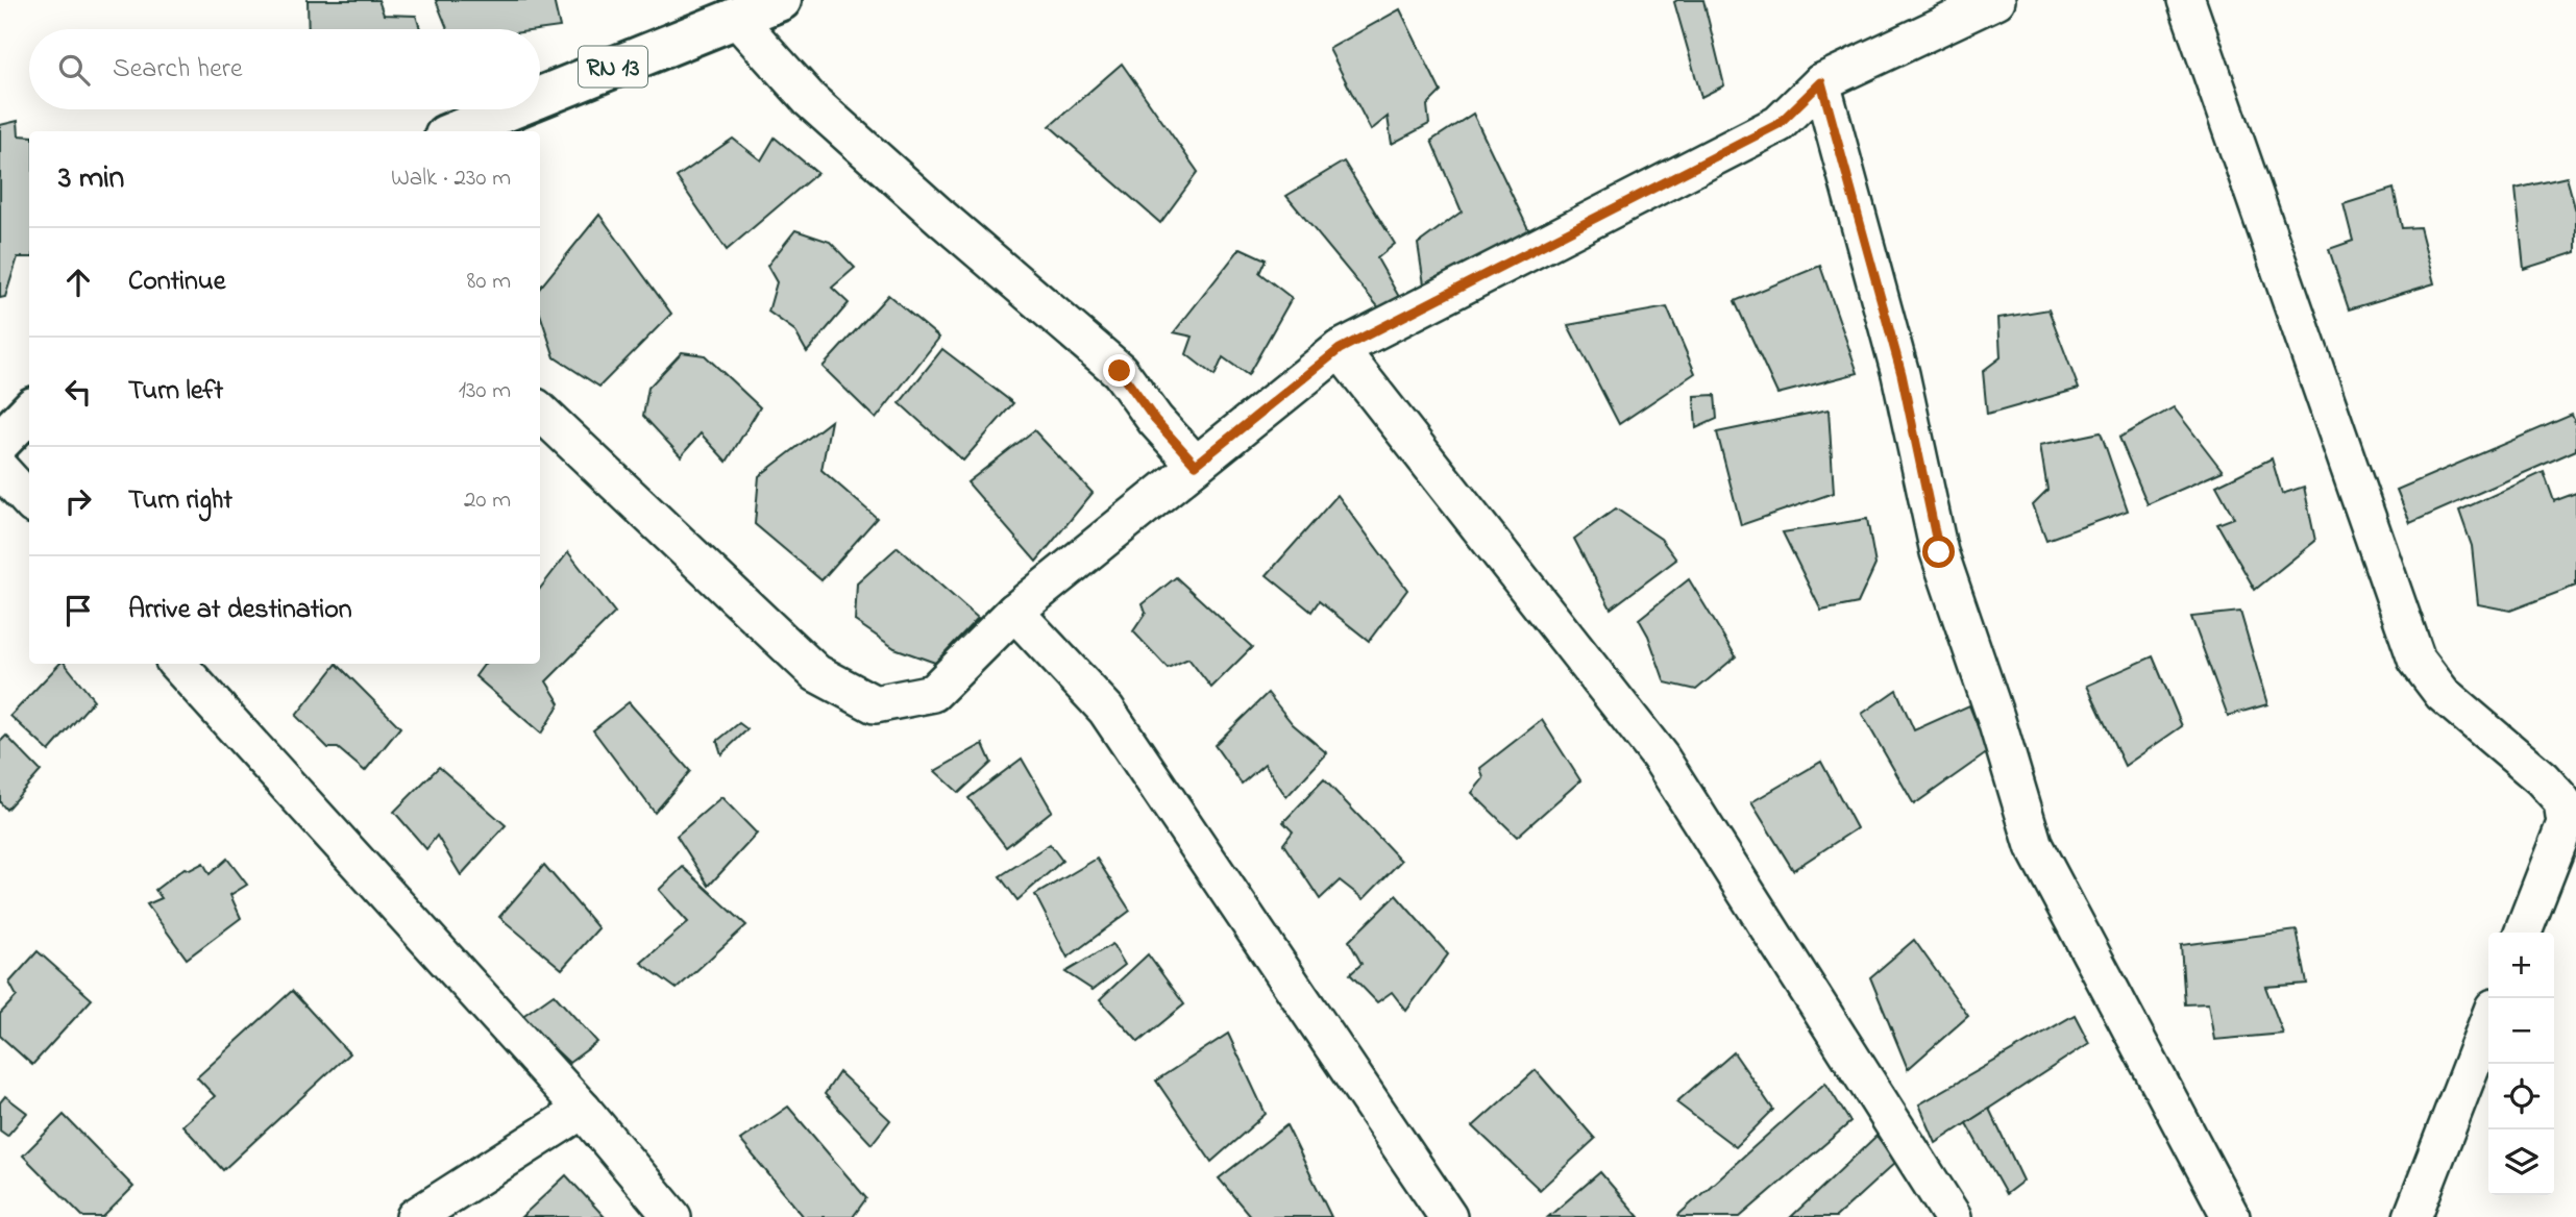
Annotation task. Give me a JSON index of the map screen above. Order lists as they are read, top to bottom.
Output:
{
  "streets": {
    "main road": ["RN 13"]
  },
  "page": {
    "search": "Search here",
    "heading": ["3 min", "Walk · 230 m"],
    "list": [
      ["Continue", "80 m"],
      ["Turn left", "130 m"],
      ["Turn right", "20 m"],
      "Arrive at destination"
    ],
    "map_buttons": ["+", "−"]
  }
}
